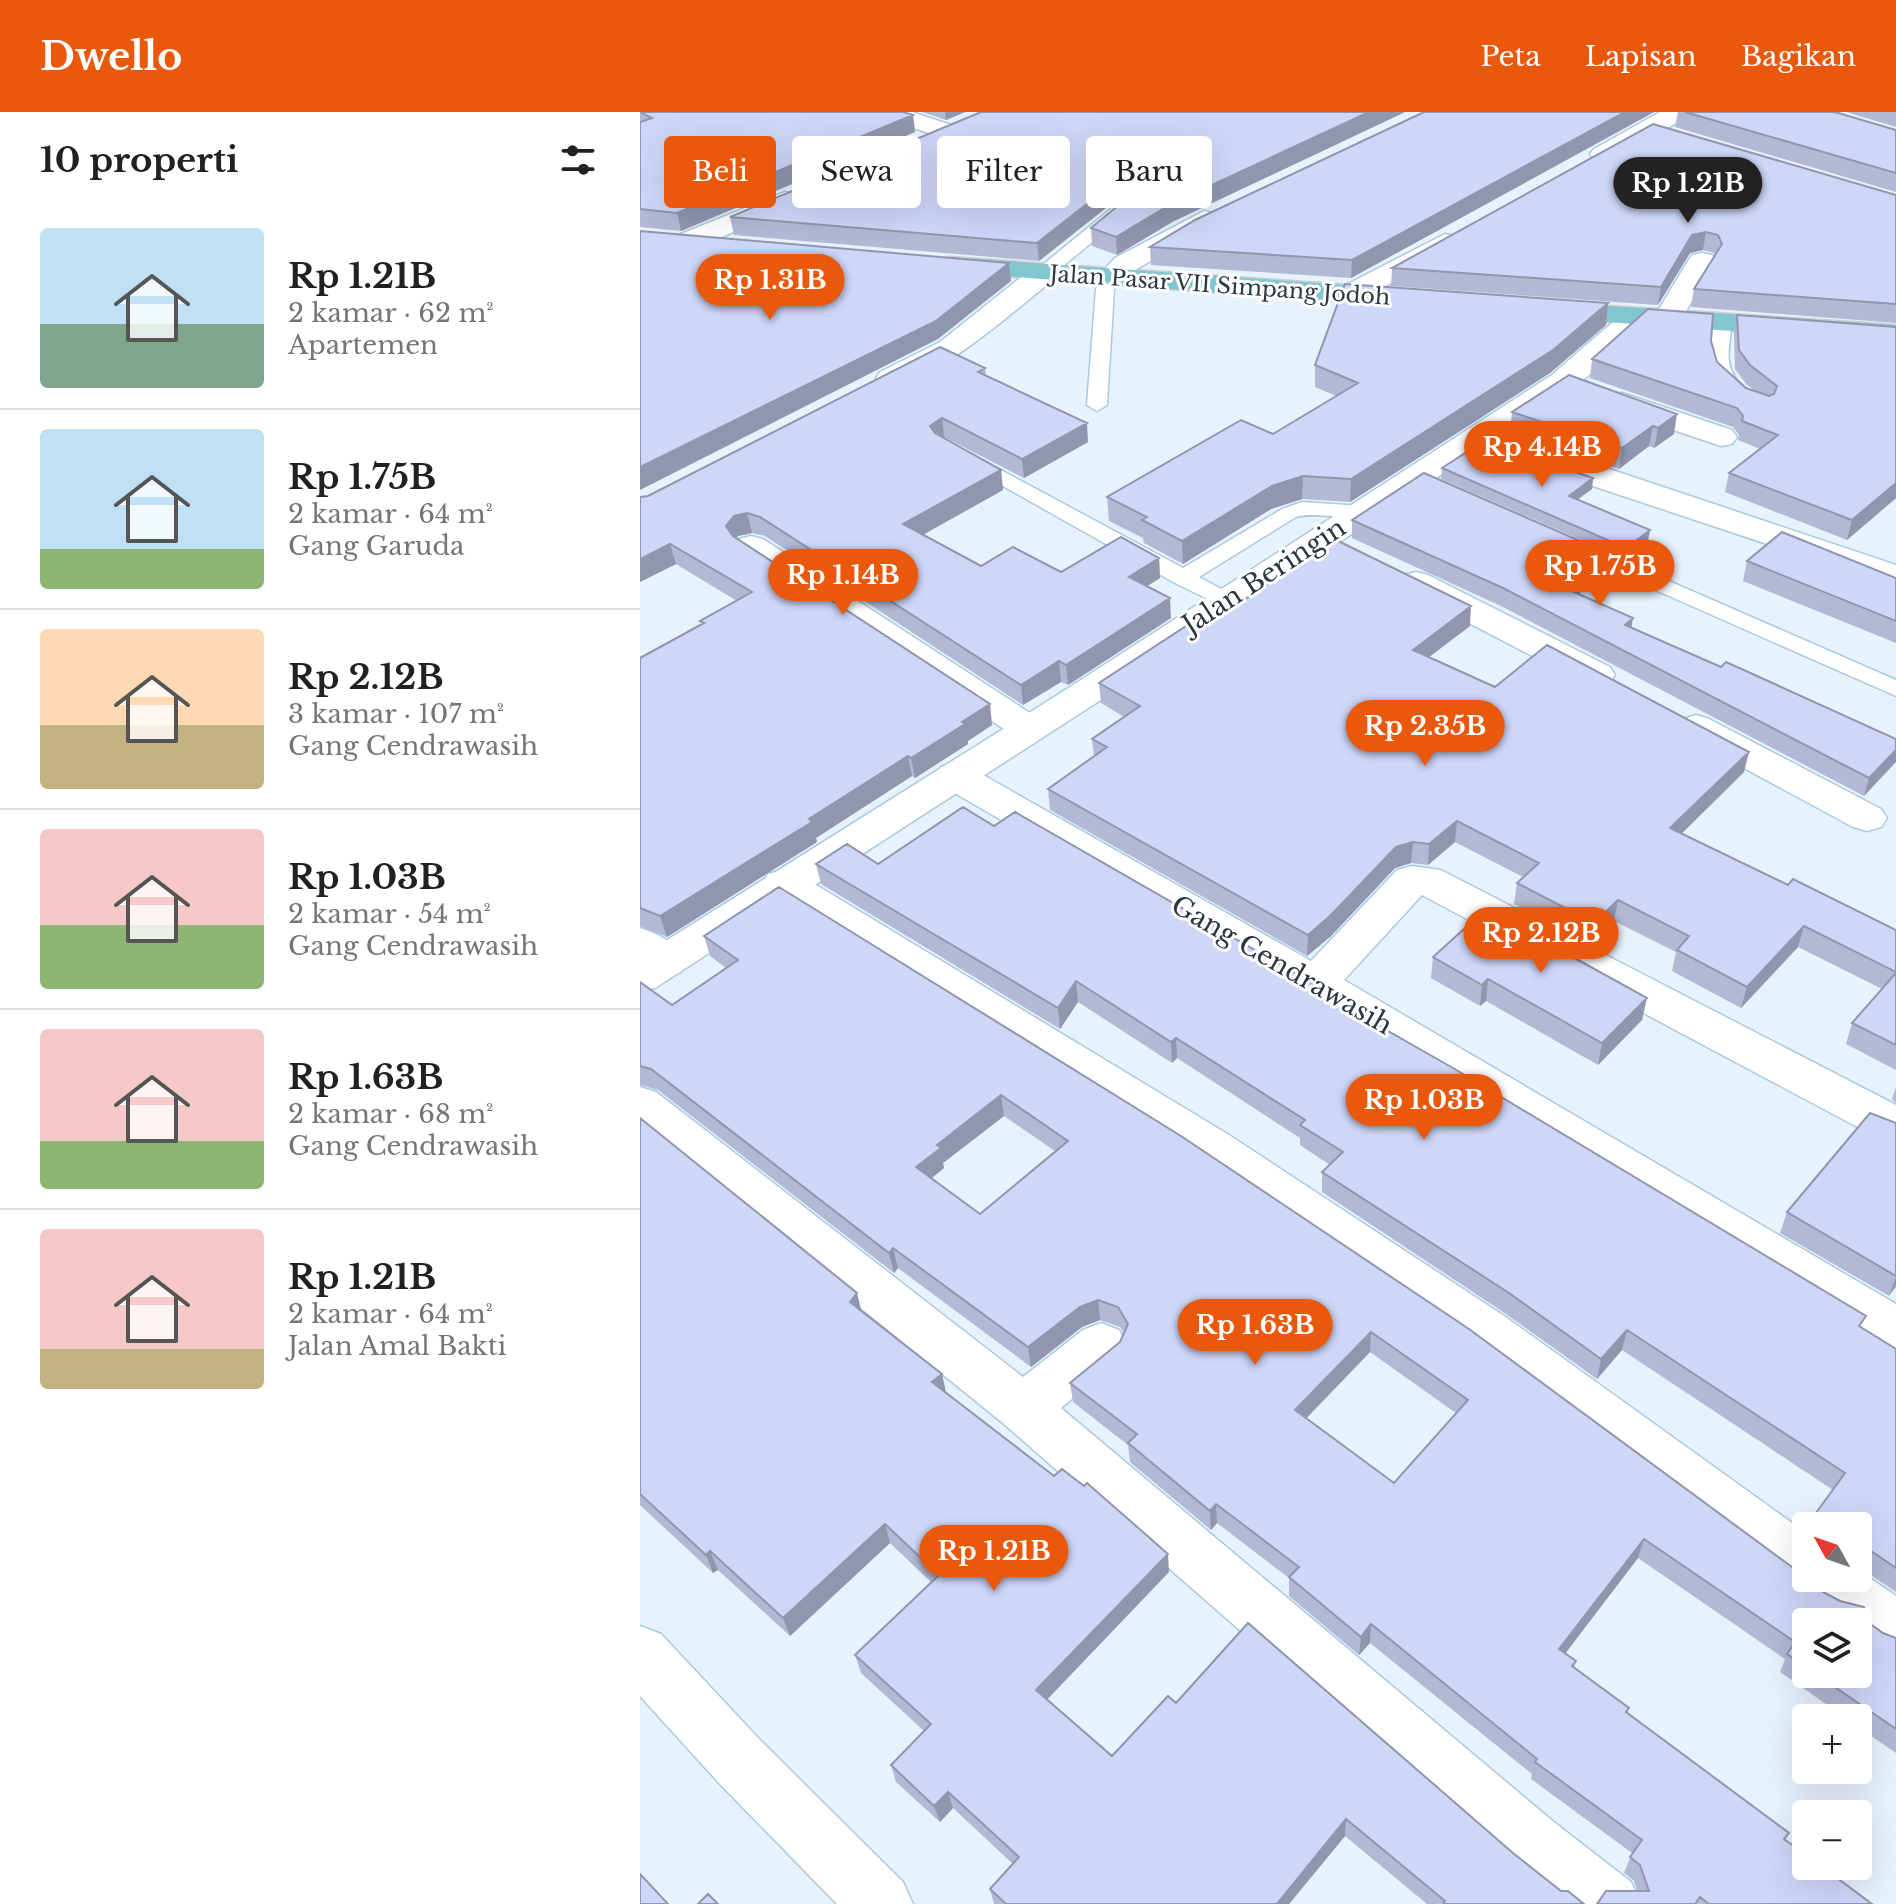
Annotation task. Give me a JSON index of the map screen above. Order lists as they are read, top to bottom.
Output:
{
  "streets": {
    "main road": ["Jalan Pasar VII Simpang Jodoh"],
    "street": ["Jalan Beringin", "Gang Cendrawasih"]
  },
  "crossings": [
    ["Jalan Beringin", "Gang Cendrawasih"]
  ],
  "north": "top left",
  "page": {
    "header": "Dwello",
    "nav": ["Peta", "Lapisan", "Bagikan"],
    "heading": "10 properti",
    "chip": [
      "Beli",
      "Sewa",
      "Filter",
      "Baru"
    ],
    "price": [
      "Rp 1.21B",
      "Rp 1.31B",
      "Rp 4.14B",
      "Rp 1.75B",
      "Rp 1.14B",
      "Rp 2.35B",
      "Rp 2.12B",
      "Rp 1.03B",
      "Rp 1.63B",
      "Rp 1.21B"
    ],
    "list": [
      {
        "name": "Rp 1.21B",
        "note": "2 kamar · 62 m² · Apartemen"
      },
      {
        "name": "Rp 1.75B",
        "note": "2 kamar · 64 m² · Gang Garuda"
      },
      {
        "name": "Rp 2.12B",
        "note": "3 kamar · 107 m² · Gang Cendrawasih"
      },
      {
        "name": "Rp 1.03B",
        "note": "2 kamar · 54 m² · Gang Cendrawasih"
      },
      {
        "name": "Rp 1.63B",
        "note": "2 kamar · 68 m² · Gang Cendrawasih"
      },
      {
        "name": "Rp 1.21B",
        "note": "2 kamar · 64 m² · Jalan Amal Bakti"
      }
    ],
    "map_buttons": ["+", "−"]
  }
}
